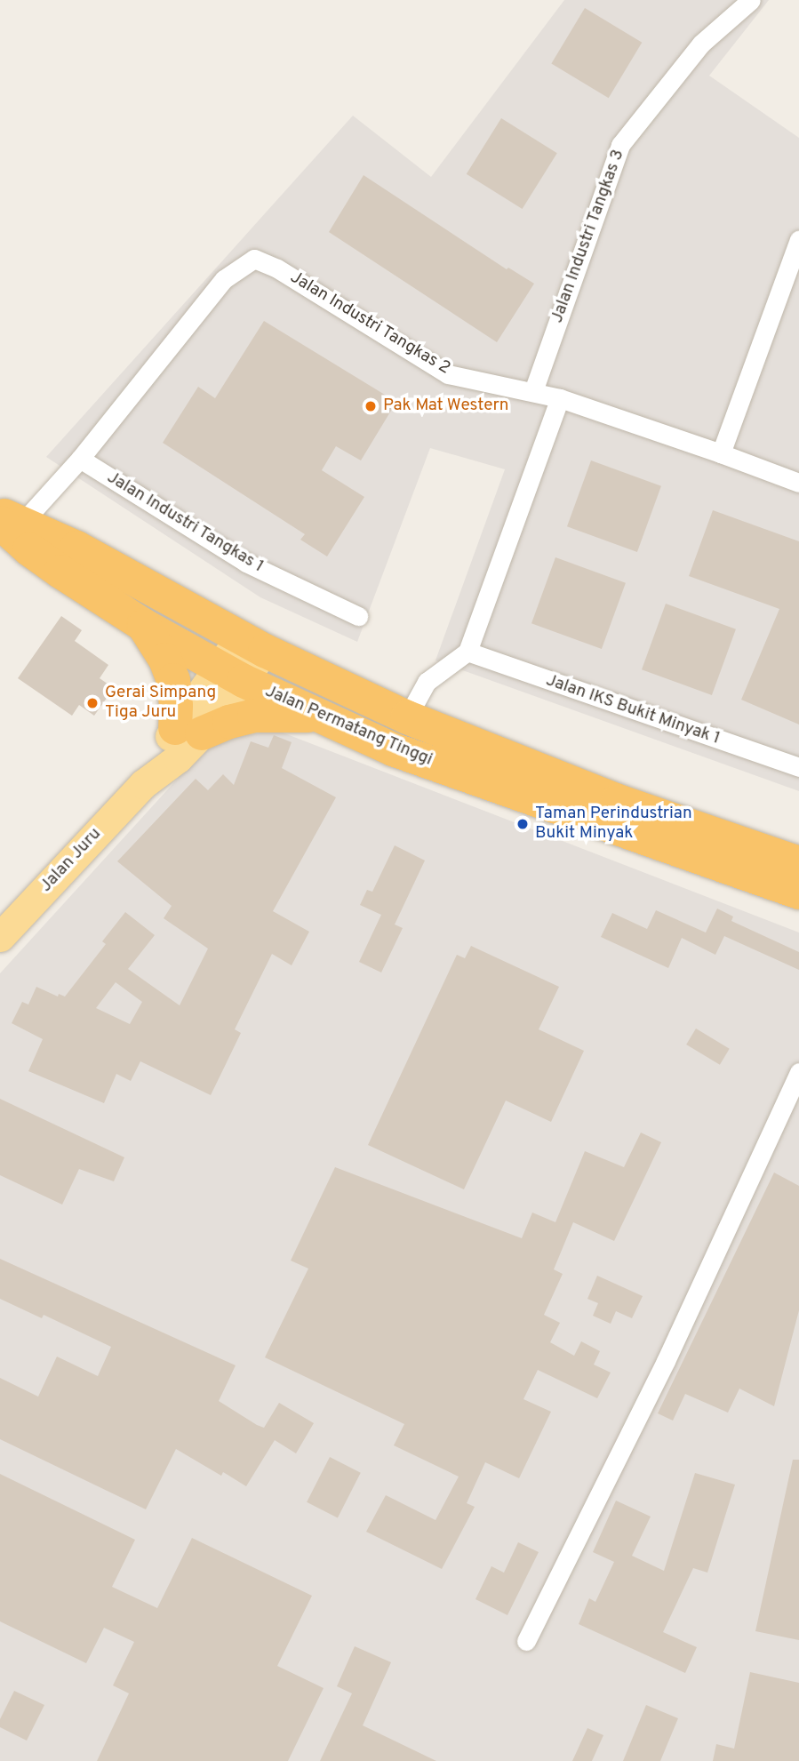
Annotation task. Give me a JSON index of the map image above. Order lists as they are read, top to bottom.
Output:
{
  "streets": {
    "highway": ["Jalan Permatang Tinggi"],
    "main road": ["Jalan Juru"],
    "street": [
      "Jalan Industri Tangkas 3",
      "Jalan Industri Tangkas 2",
      "Jalan Industri Tangkas 1",
      "Jalan IKS Bukit Minyak 1"
    ]
  },
  "crossings": [
    ["Jalan Industri Tangkas 3", "Jalan Industri Tangkas 2"],
    ["Jalan Industri Tangkas 2", "Jalan Industri Tangkas 1"],
    ["Jalan Permatang Tinggi", "Jalan Juru"]
  ],
  "places": ["Pak Mat Western", "Gerai Simpang Tiga Juru", "Taman Perindustrian Bukit Minyak"]
}
